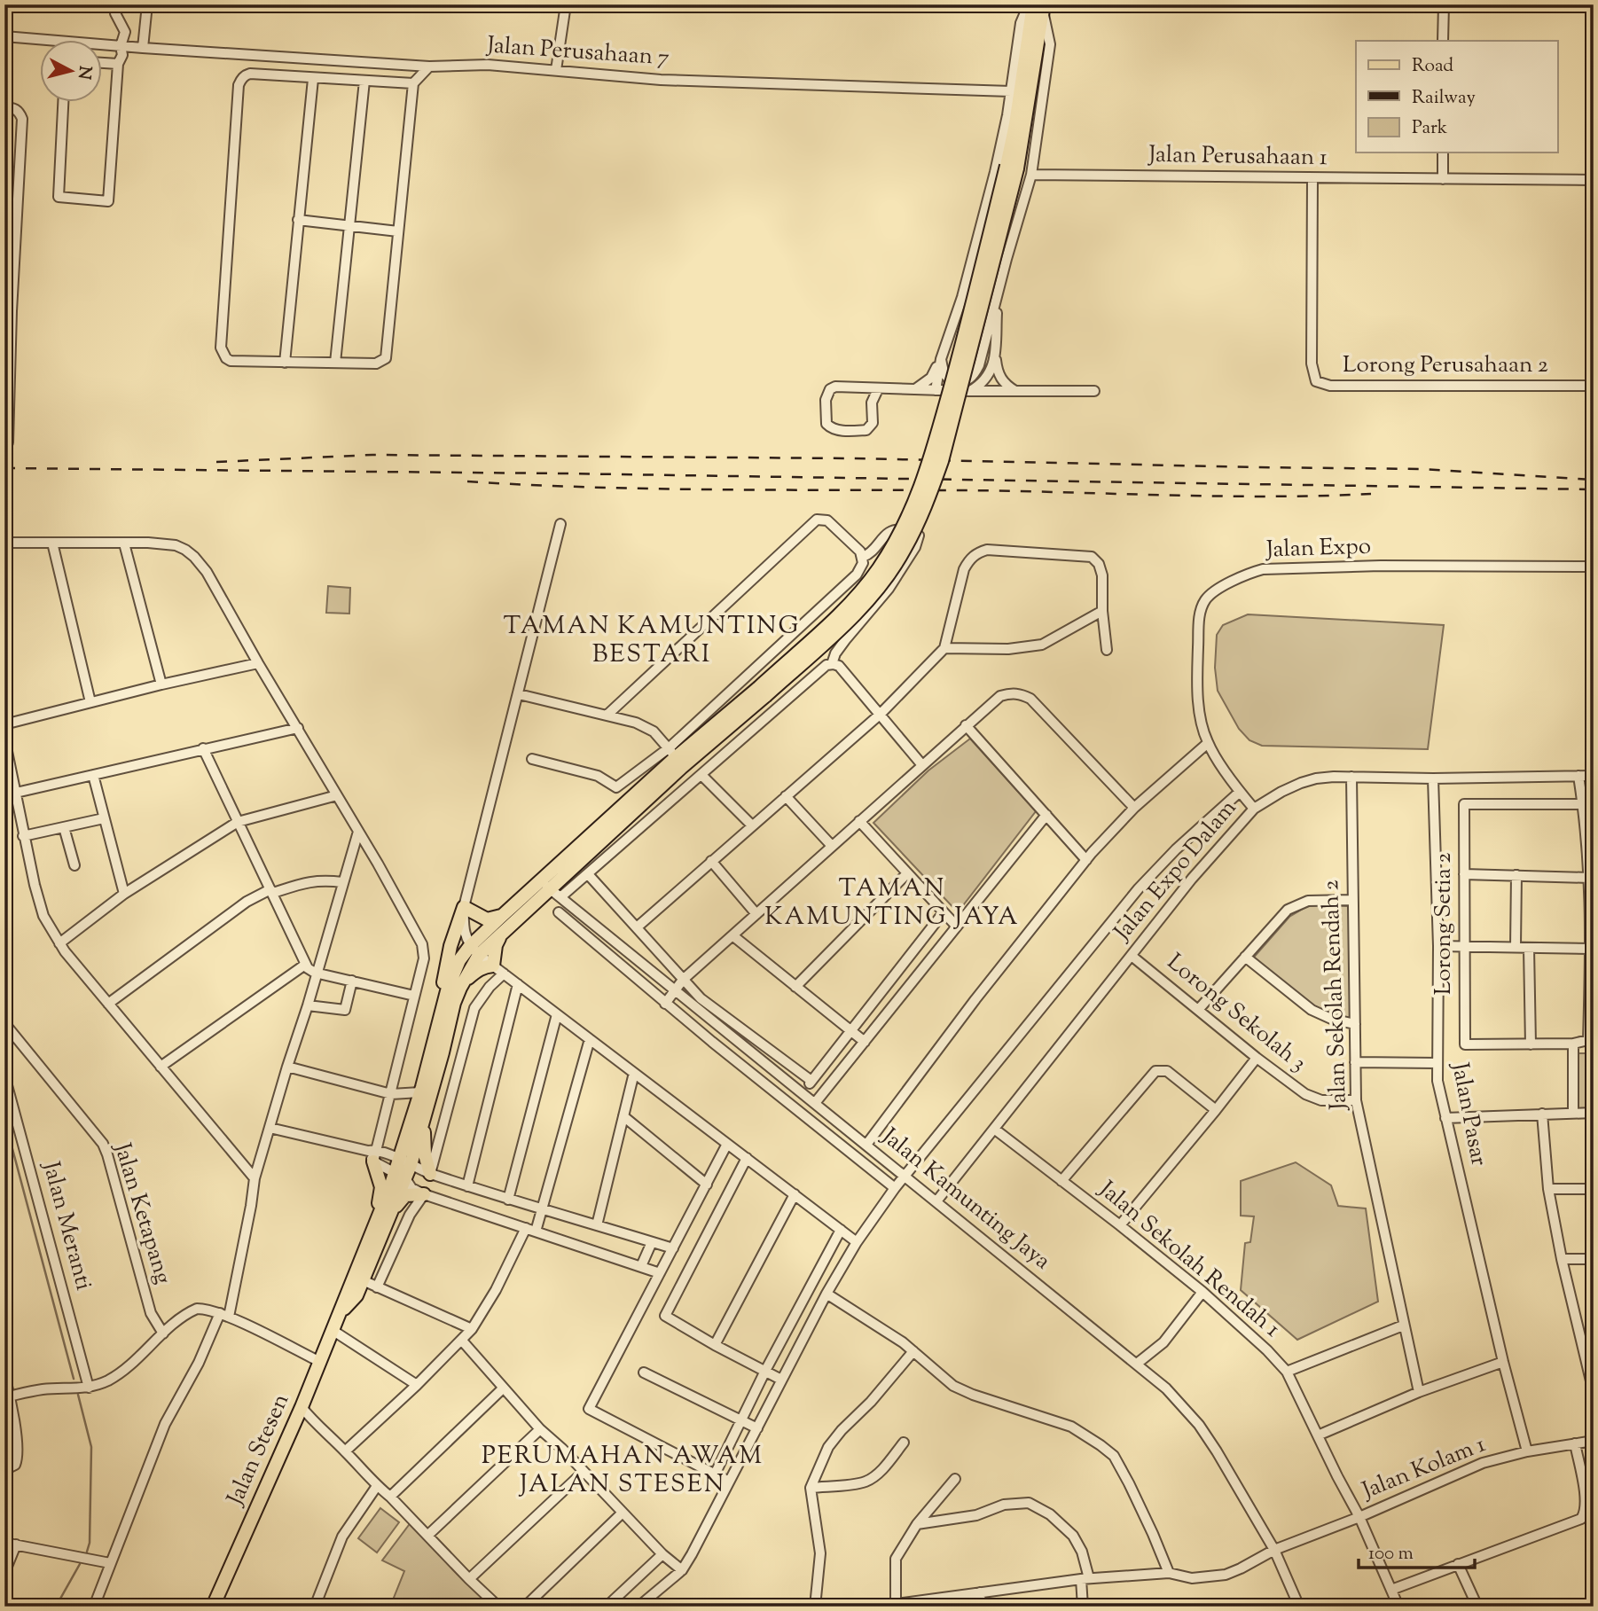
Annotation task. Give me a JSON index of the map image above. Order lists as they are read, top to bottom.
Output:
{
  "streets": {
    "main road": ["Jalan Stesen"],
    "street": [
      "Jalan Perusahaan 7",
      "Jalan Perusahaan 1",
      "Lorong Perusahaan 2",
      "Jalan Expo",
      "Jalan Expo Dalam",
      "Lorong Setia 2",
      "Jalan Sekolah Rendah 2",
      "Lorong Sekolah 3",
      "Jalan Pasar",
      "Jalan Kamunting Jaya",
      "Jalan Ketapang",
      "Jalan Meranti",
      "Jalan Sekolah Rendah 1",
      "Jalan Kolam 1"
    ]
  },
  "crossings": [
    ["Jalan Perusahaan 1", "Lorong Perusahaan 2"],
    ["Jalan Expo", "Jalan Expo Dalam"],
    ["Jalan Expo Dalam", "Jalan Sekolah Rendah 2"],
    ["Jalan Expo Dalam", "Lorong Sekolah 3"],
    ["Jalan Expo Dalam", "Jalan Pasar"],
    ["Jalan Expo Dalam", "Jalan Kamunting Jaya"],
    ["Jalan Expo Dalam", "Jalan Sekolah Rendah 1"],
    ["Jalan Sekolah Rendah 2", "Lorong Sekolah 3"],
    ["Jalan Pasar", "Jalan Kolam 1"],
    ["Jalan Kamunting Jaya", "Jalan Kolam 1"],
    ["Jalan Sekolah Rendah 1", "Jalan Kolam 1"]
  ],
  "districts": ["TAMAN KAMUNTING BESTARI", "TAMAN KAMUNTING JAYA", "PERUMAHAN AWAM JALAN STESEN"],
  "legend": ["Road", "Railway", "Park"],
  "scale_bar": "100 m",
  "north": "right"
}
